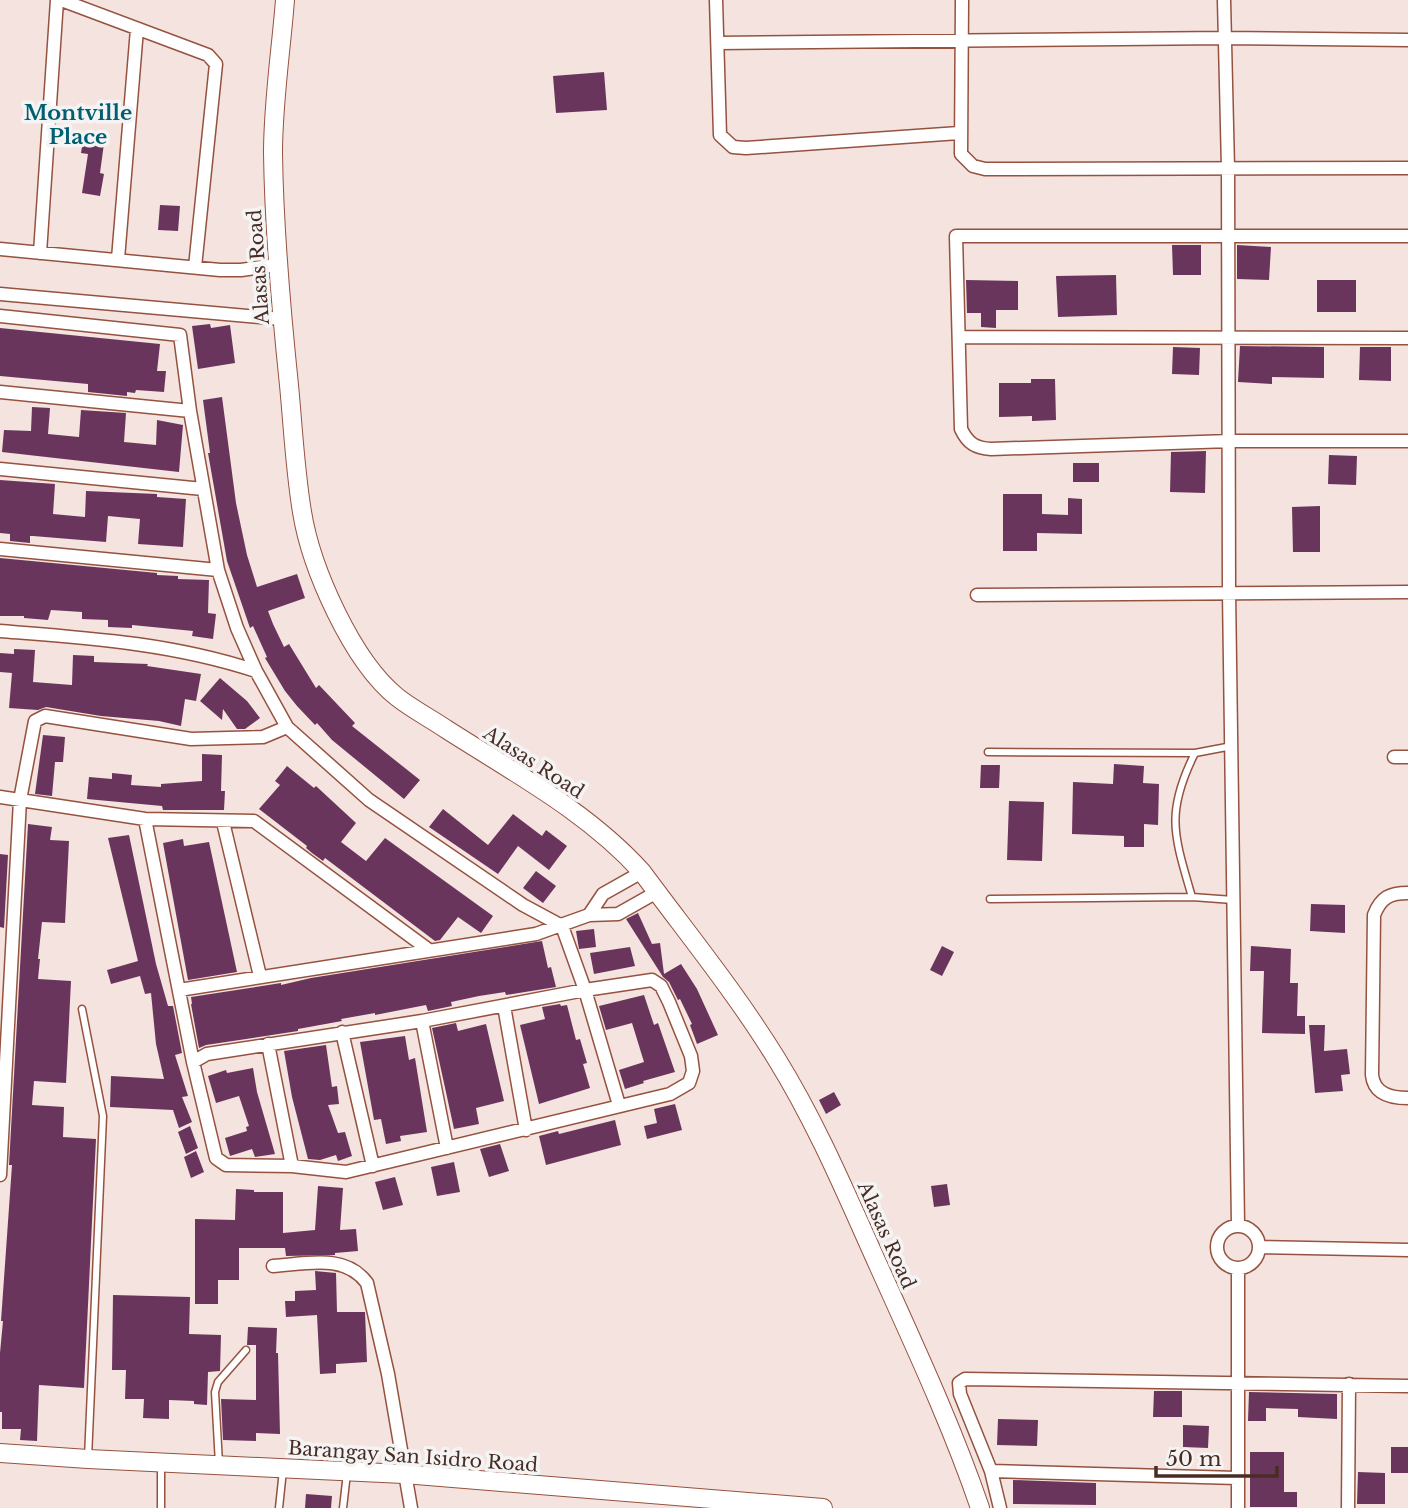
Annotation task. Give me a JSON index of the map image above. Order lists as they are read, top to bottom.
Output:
{
  "streets": {
    "street": ["Alasas Road", "Barangay San Isidro Road"]
  },
  "districts": ["Montville Place"],
  "scale_bar": "50 m"
}
